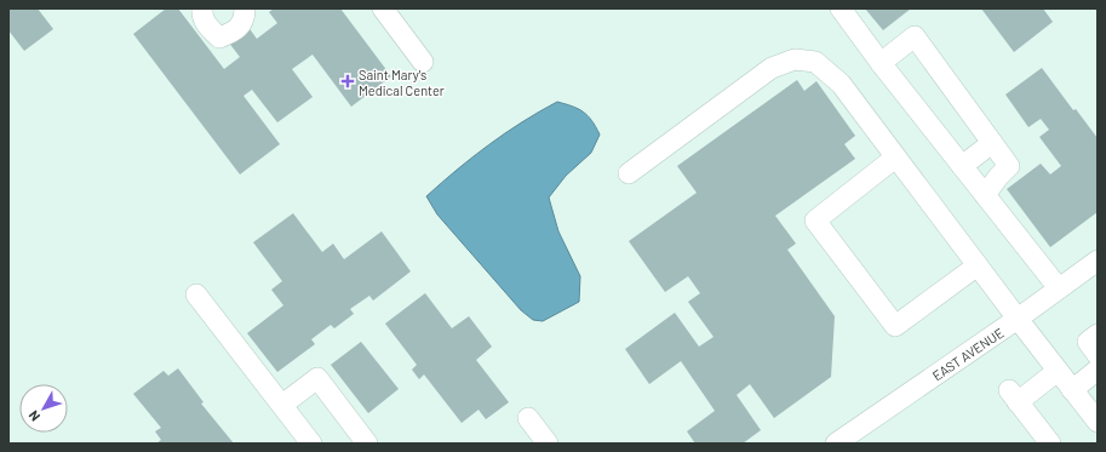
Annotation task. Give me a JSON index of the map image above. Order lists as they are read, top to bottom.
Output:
{
  "streets": {
    "street": ["EAST AVENUE"]
  },
  "places": {
    "health": ["Saint Mary's Medical Center"]
  },
  "north": "bottom left"
}
